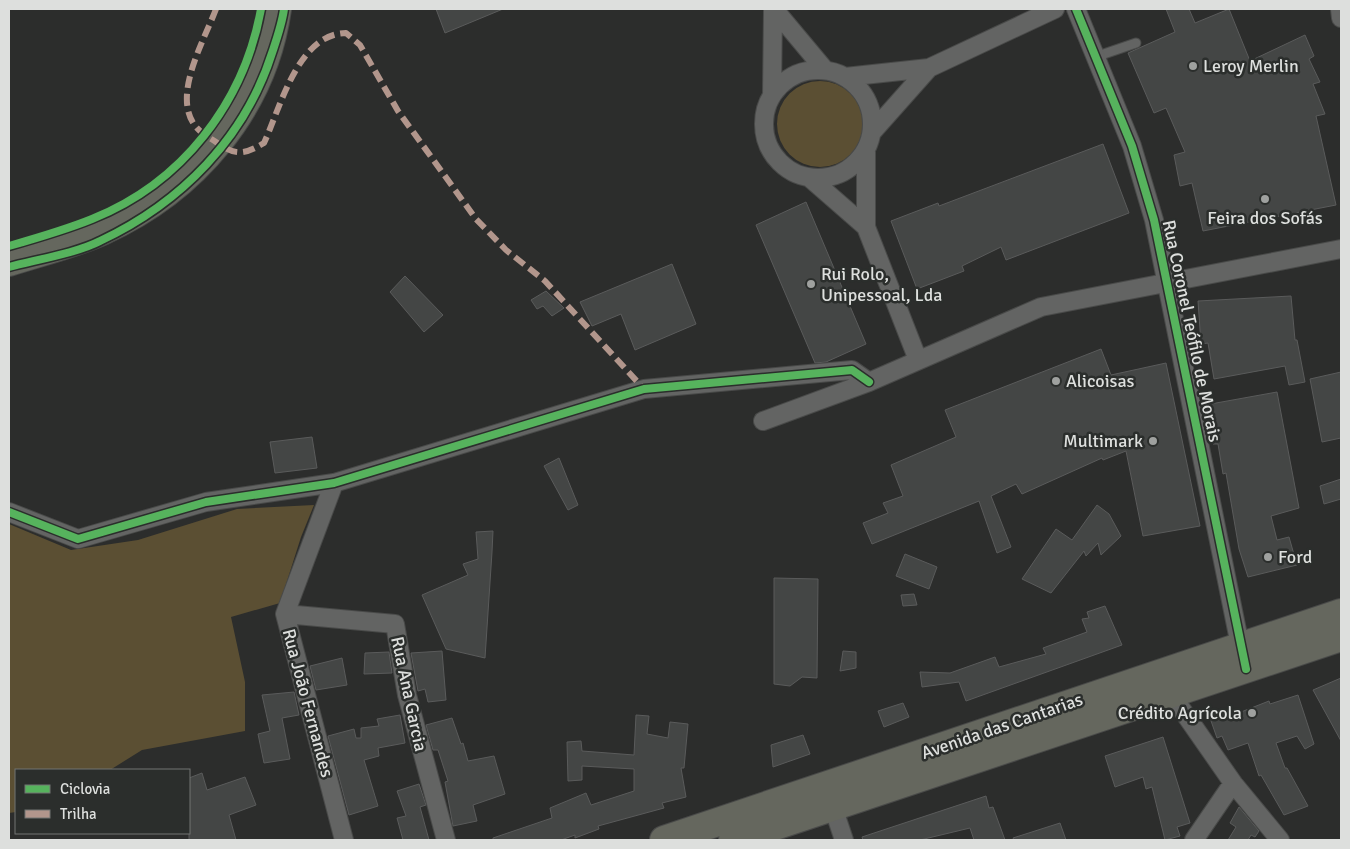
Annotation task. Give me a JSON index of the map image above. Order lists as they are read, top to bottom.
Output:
{
  "streets": {
    "main road": ["Avenida das Cantarias"],
    "street": ["Rua Coronel Teófilo de Morais", "Rua Ana Garcia", "Rua João Fernandes"]
  },
  "crossings": [
    ["Rua Coronel Teófilo de Morais", "Avenida das Cantarias"],
    ["Rua Ana Garcia", "Rua João Fernandes"]
  ],
  "places": [
    "Leroy Merlin",
    "Feira dos Sofás",
    "Rui Rolo, Unipessoal, Lda",
    "Alicoisas",
    "Multimark",
    "Ford",
    "Crédito Agrícola"
  ],
  "legend": ["Ciclovia", "Trilha"]
}
